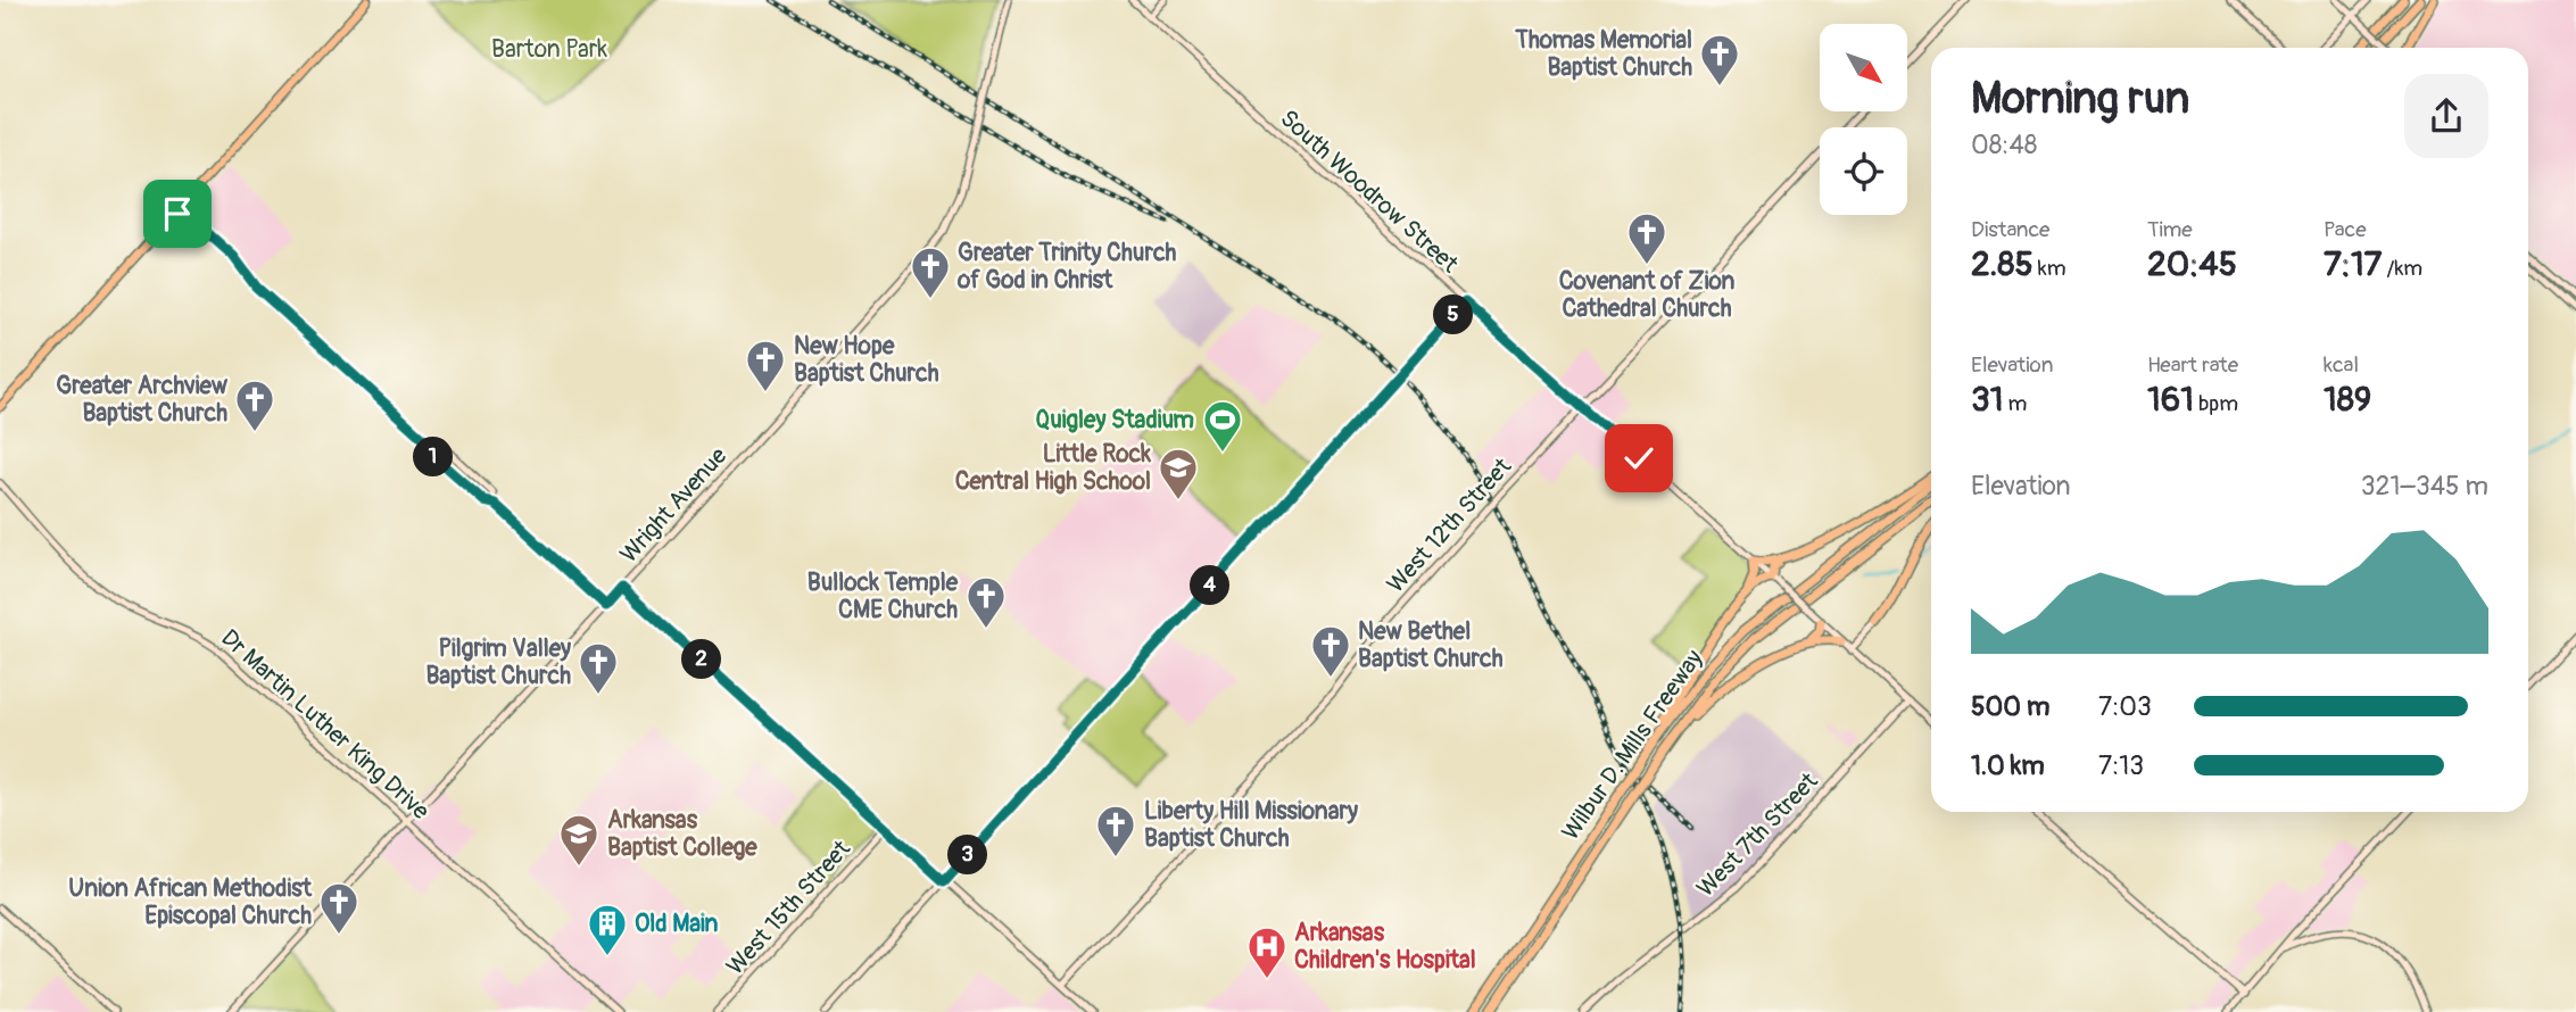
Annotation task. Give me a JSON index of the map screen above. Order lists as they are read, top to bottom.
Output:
{
  "streets": {
    "highway": ["Wilbur D. Mills Freeway"],
    "main road": [
      "South Woodrow Street",
      "Wright Avenue",
      "West 12th Street",
      "Dr Martin Luther King Drive",
      "West 7th Street",
      "West 15th Street"
    ]
  },
  "crossings": [
    ["South Woodrow Street", "West 12th Street"],
    ["South Woodrow Street", "West 7th Street"],
    ["Wright Avenue", "Dr Martin Luther King Drive"]
  ],
  "parks": ["Barton Park"],
  "places": {
    "church": [
      "Thomas Memorial Baptist Church",
      "Covenant of Zion Cathedral Church",
      "Greater Trinity Church of God in Christ",
      "New Hope Baptist Church",
      "Greater Archview Baptist Church",
      "Bullock Temple CME Church",
      "New Bethel Baptist Church",
      "Pilgrim Valley Baptist Church",
      "Liberty Hill Missionary Baptist Church",
      "Union African Methodist Episcopal Church"
    ],
    "sports": ["Quigley Stadium"],
    "school or university": ["Little Rock Central High School", "Arkansas Baptist College"],
    "building": ["Old Main"],
    "hospital": ["Arkansas Children's Hospital"]
  },
  "north": "bottom right",
  "page": {
    "heading": ["Morning run", "08:48"],
    "stats": [
      ["Distance", "2.85 km"],
      ["Time", "20:45"],
      ["Pace", "7:17 /km"],
      ["Elevation", "31 m"],
      ["Heart rate", "161 bpm"],
      ["kcal", "189"]
    ],
    "pins": [
      "5",
      "1",
      "4",
      "2",
      "3"
    ],
    "chart": ["Elevation", "321–345 m"],
    "list": [
      {
        "name": "500 m",
        "note": "7:03"
      },
      {
        "name": "1.0 km",
        "note": "7:13"
      }
    ]
  }
}
